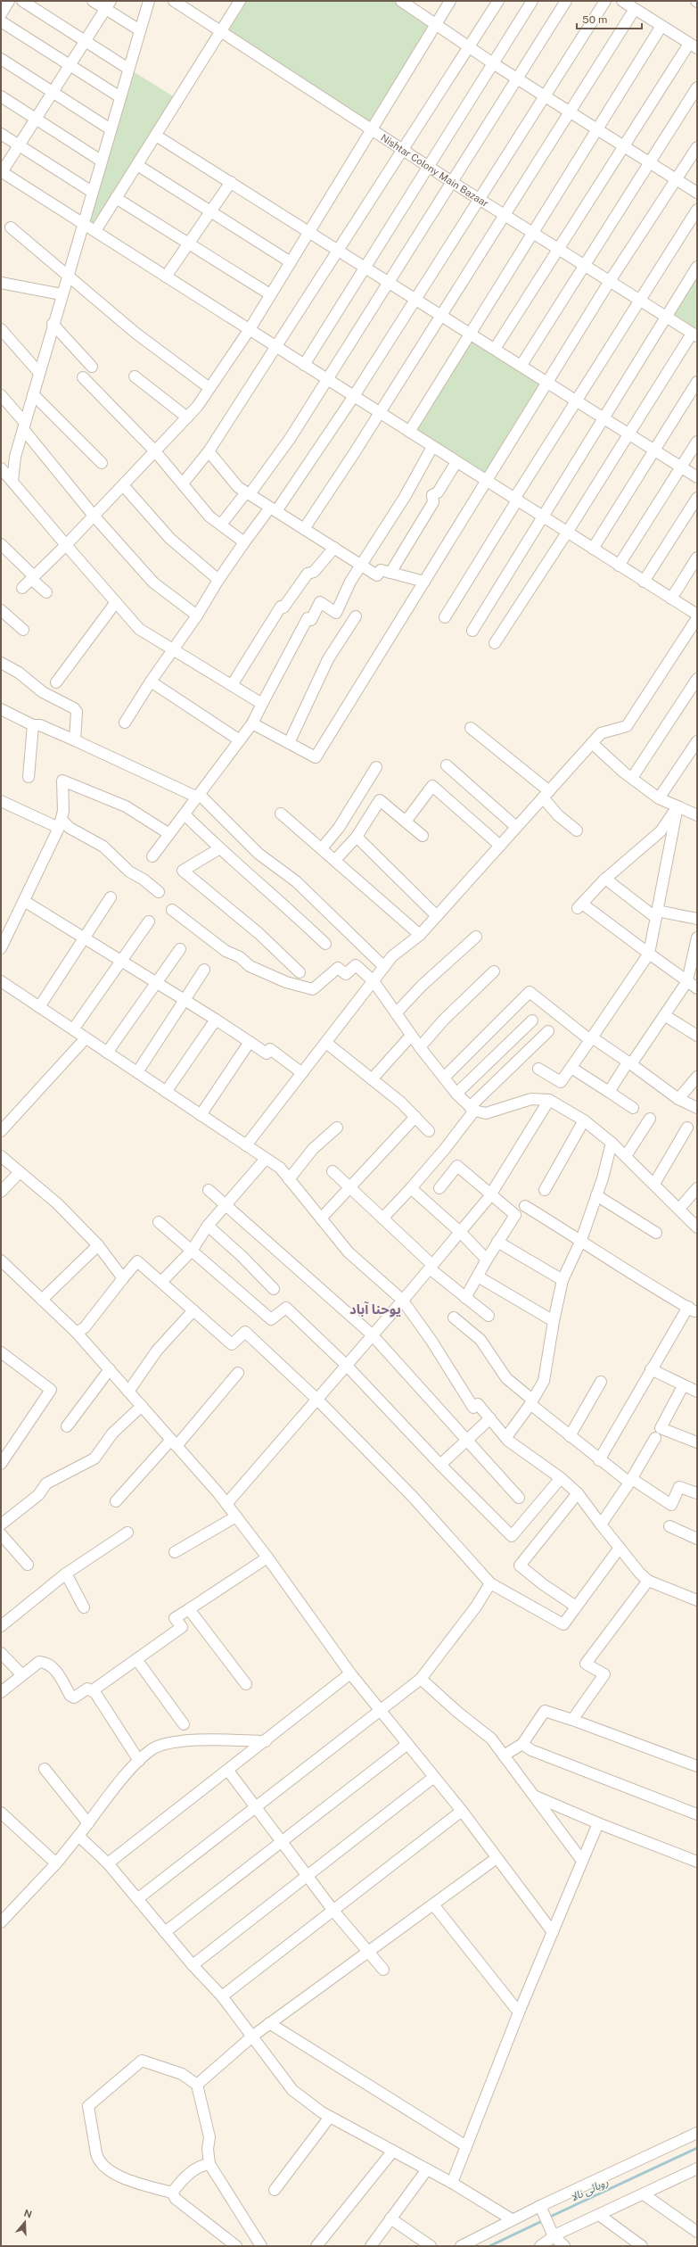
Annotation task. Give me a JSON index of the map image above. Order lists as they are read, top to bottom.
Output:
{
  "streets": {
    "street": ["Nishtar Colony Main Bazaar"]
  },
  "districts": ["یوحنا آباد"],
  "water": ["روہائی نالا"],
  "scale_bar": "50 m",
  "north": "top"
}
